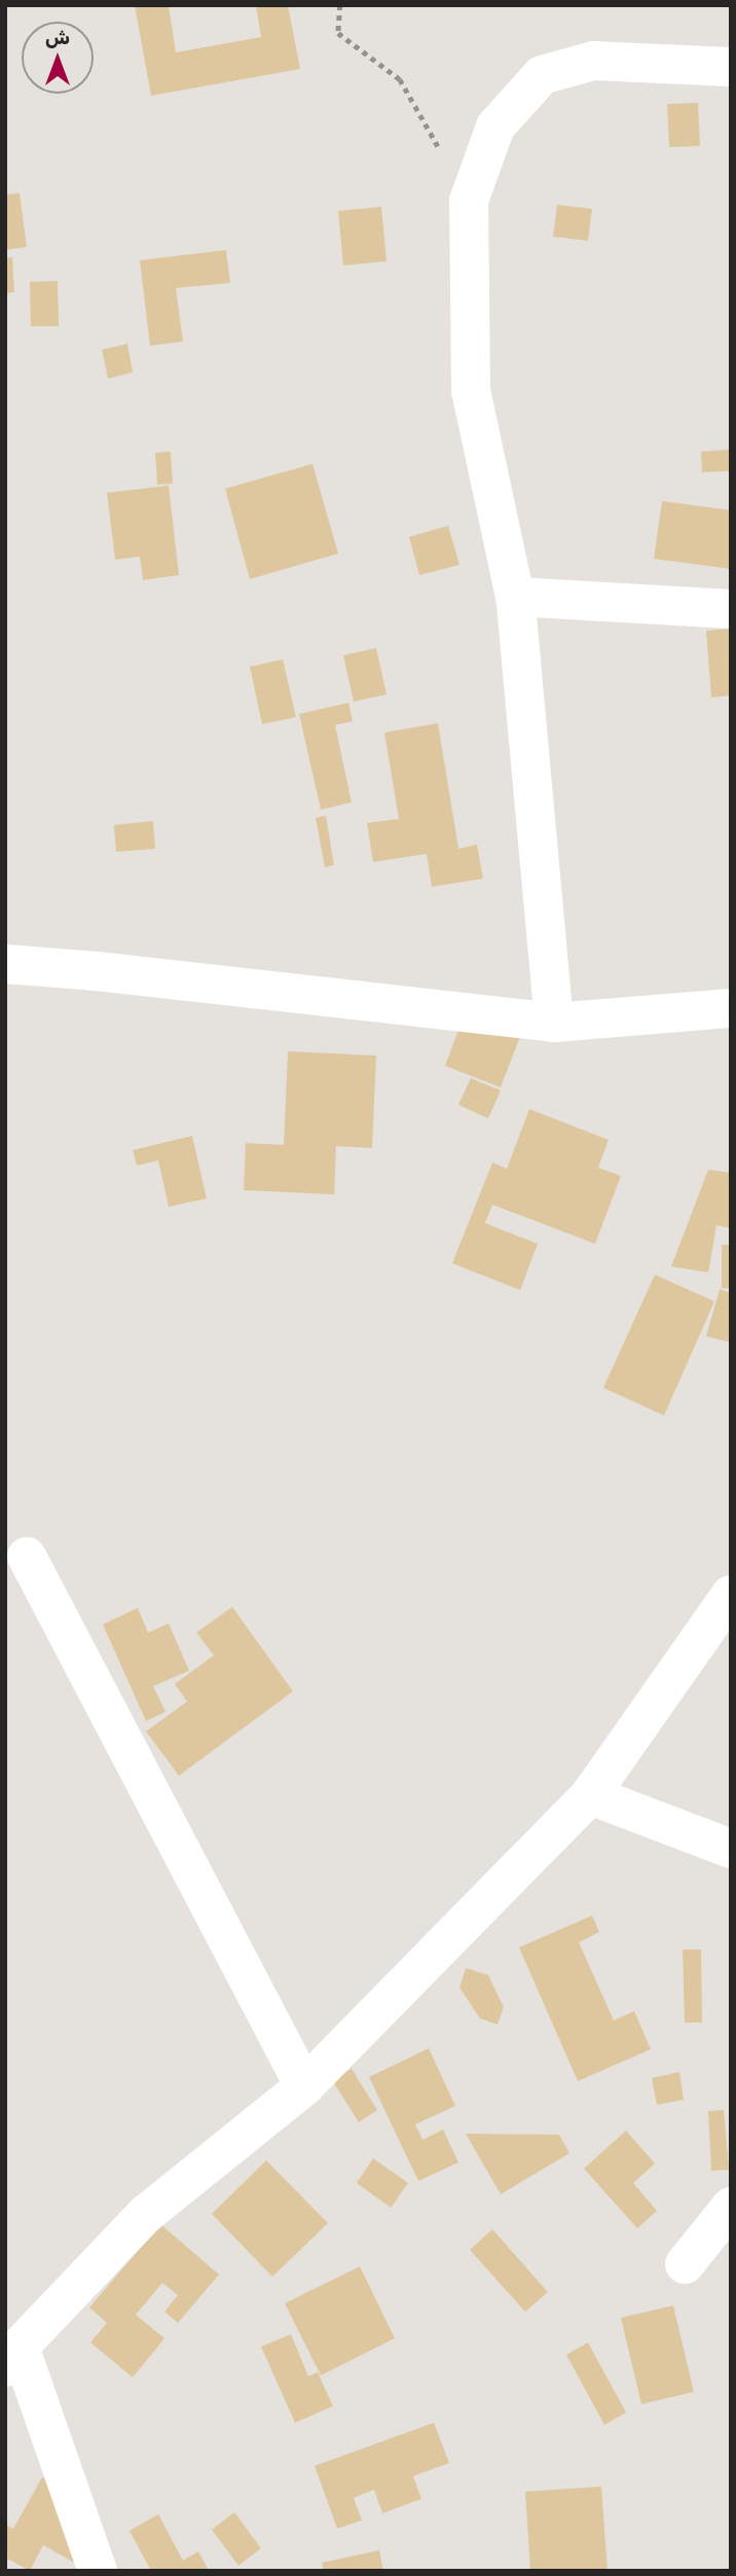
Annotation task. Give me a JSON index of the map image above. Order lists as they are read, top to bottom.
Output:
{
  "north": "top"
}
